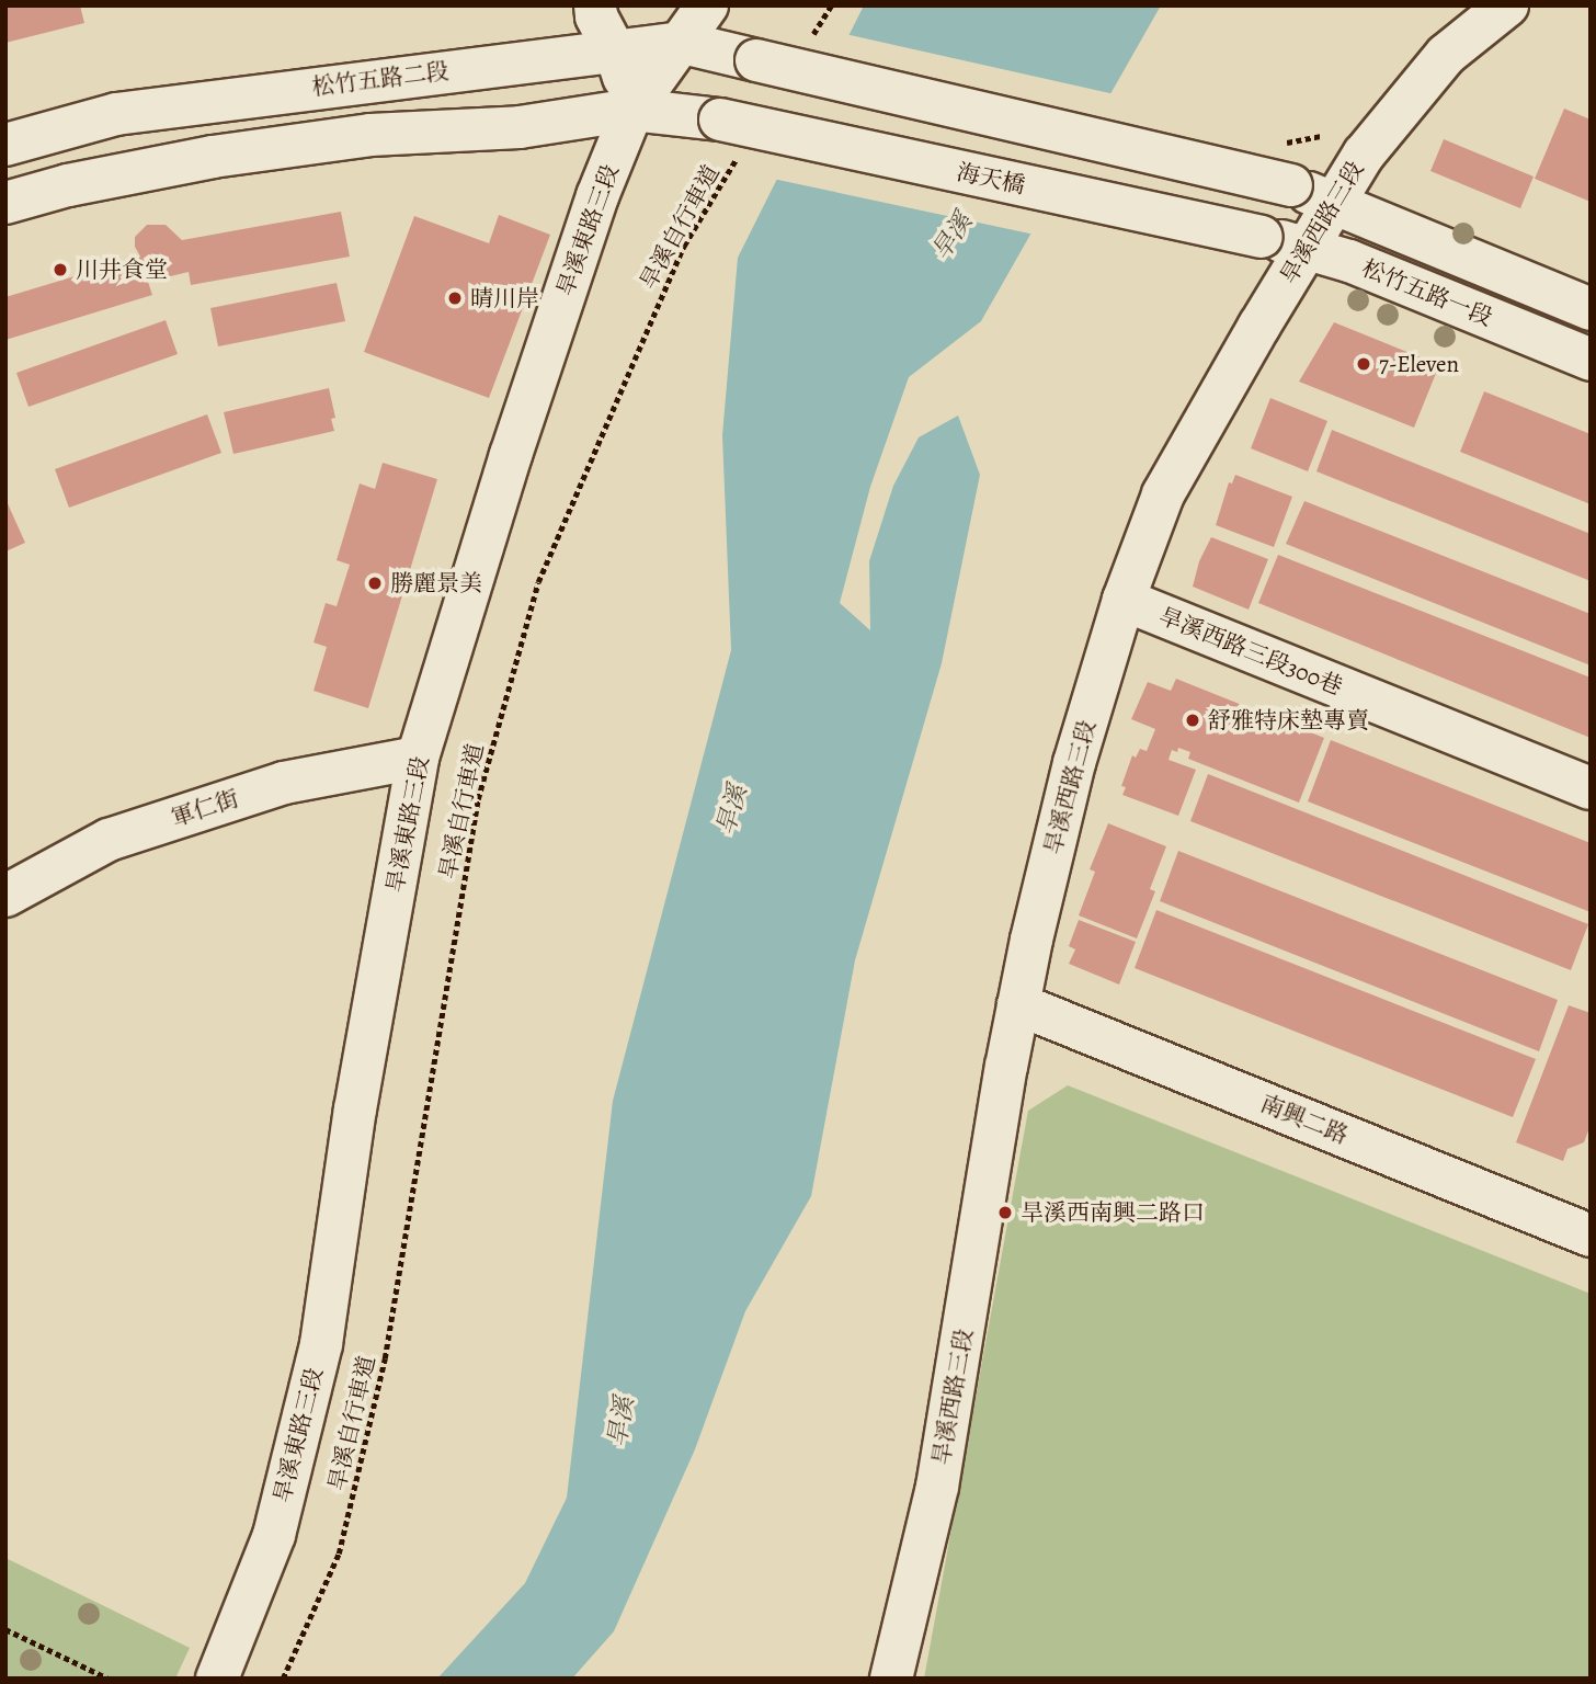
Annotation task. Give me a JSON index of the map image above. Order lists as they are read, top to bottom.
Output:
{
  "streets": {
    "street": [
      "松竹五路二段",
      "海天橋",
      "旱溪西路三段",
      "旱溪東路三段",
      "松竹五路一段",
      "旱溪西路三段300巷",
      "軍仁街",
      "南興二路"
    ],
    "path": ["旱溪自行車道"]
  },
  "crossings": [
    ["松竹五路二段", "旱溪東路三段"],
    ["松竹五路二段", "松竹五路一段"],
    ["海天橋", "旱溪東路三段"],
    ["海天橋", "松竹五路一段"],
    ["旱溪西路三段", "松竹五路一段"],
    ["旱溪西路三段", "旱溪西路三段300巷"],
    ["旱溪西路三段", "南興二路"],
    ["旱溪東路三段", "軍仁街"]
  ],
  "water": ["旱溪"],
  "places": [
    "川井食堂",
    "晴川岸",
    "7-Eleven",
    "勝麗景美",
    "舒雅特床墊專賣",
    "旱溪西南興二路口"
  ]
}
